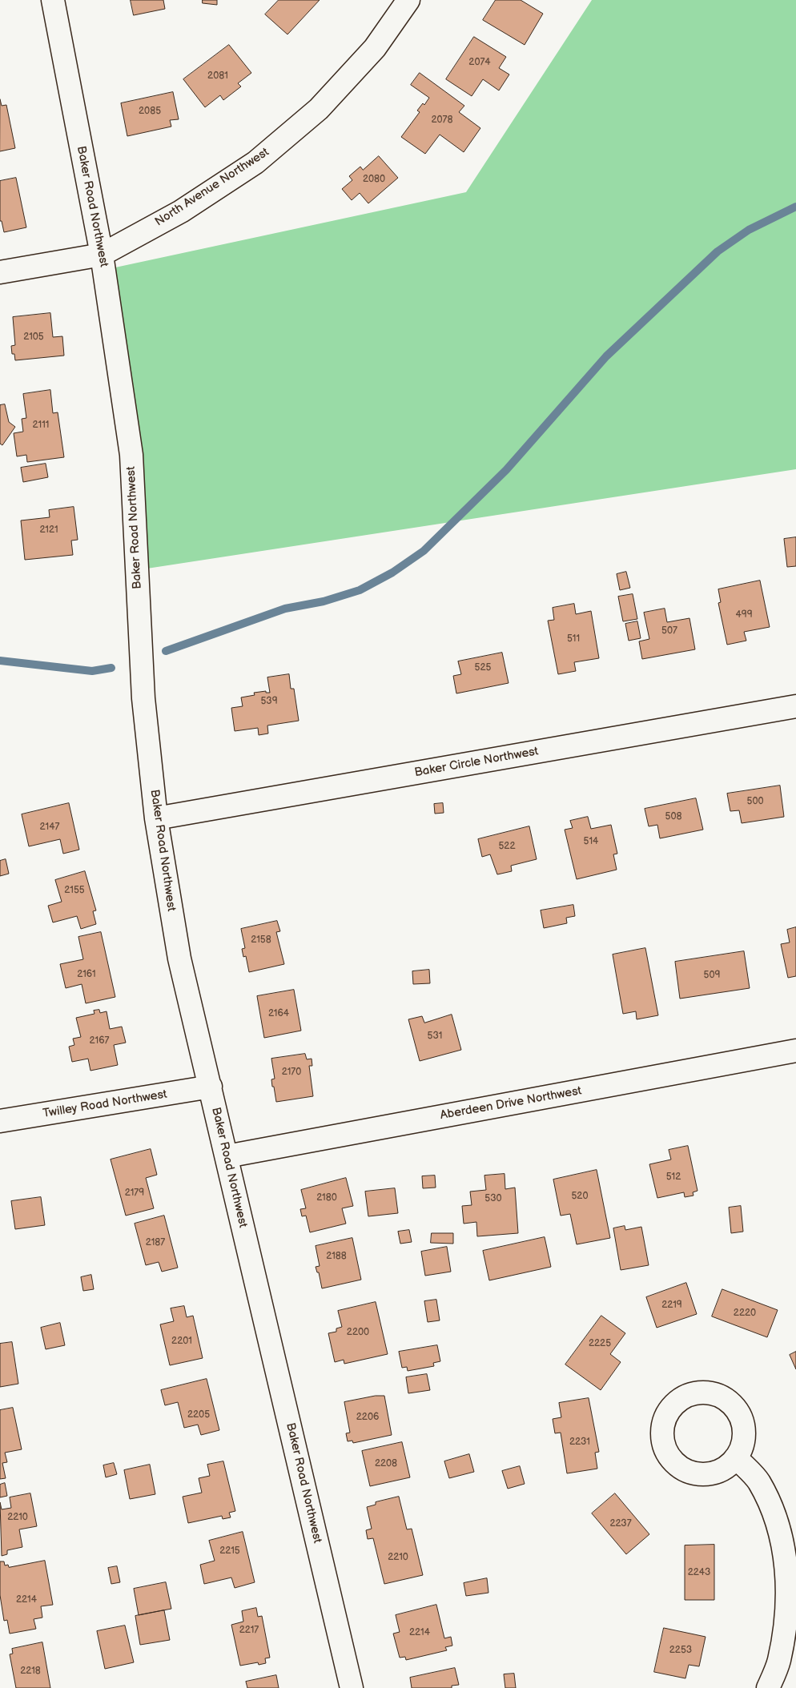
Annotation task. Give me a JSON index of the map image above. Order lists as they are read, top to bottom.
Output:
{
  "streets": {
    "street": [
      "North Avenue Northwest",
      "Baker Road Northwest",
      "Baker Circle Northwest",
      "Aberdeen Drive Northwest",
      "Twilley Road Northwest"
    ]
  },
  "crossings": [
    ["North Avenue Northwest", "Baker Road Northwest"],
    ["Baker Road Northwest", "Baker Circle Northwest"],
    ["Baker Road Northwest", "Aberdeen Drive Northwest"],
    ["Baker Road Northwest", "Twilley Road Northwest"]
  ],
  "house_numbers": [
    "2074",
    "2081",
    "2085",
    "2078",
    "2080",
    "2105",
    "2111",
    "2121",
    "499",
    "507",
    "511",
    "525",
    "539",
    "500",
    "508",
    "2147",
    "514",
    "522",
    "2155",
    "2158",
    "2161",
    "509",
    "2164",
    "531",
    "2167",
    "2170",
    "512",
    "2179",
    "520",
    "2180",
    "530",
    "2187",
    "2188",
    "2219",
    "2220",
    "2200",
    "2201",
    "2225",
    "2205",
    "2206",
    "2231",
    "2208",
    "2210",
    "2237",
    "2215",
    "2210",
    "2243",
    "2214",
    "2217",
    "2214",
    "2253",
    "2218"
  ]
}
